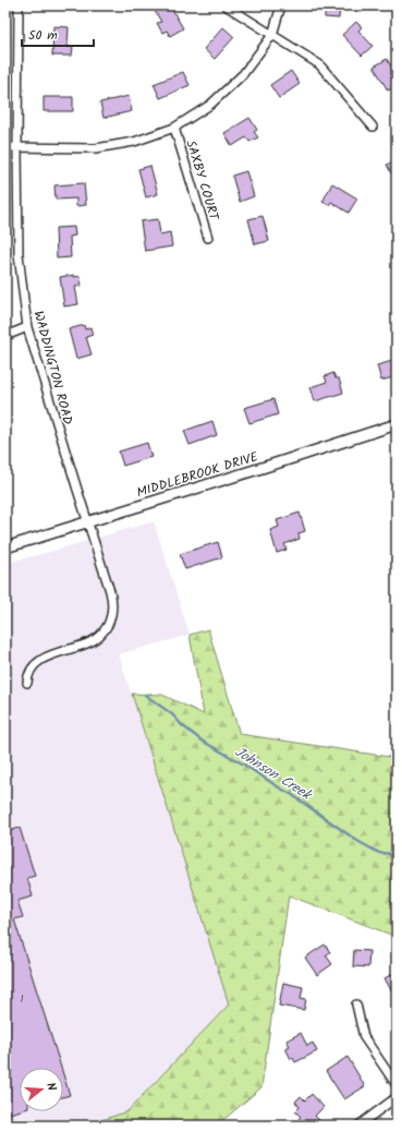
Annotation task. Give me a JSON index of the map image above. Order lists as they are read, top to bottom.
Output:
{
  "streets": {
    "street": ["SAXBY COURT", "WADDINGTON ROAD", "MIDDLEBROOK DRIVE"]
  },
  "crossings": [
    ["WADDINGTON ROAD", "MIDDLEBROOK DRIVE"]
  ],
  "water": ["Johnson Creek"],
  "house_numbers": ["1"],
  "scale_bar": "50 m",
  "north": "right"
}
